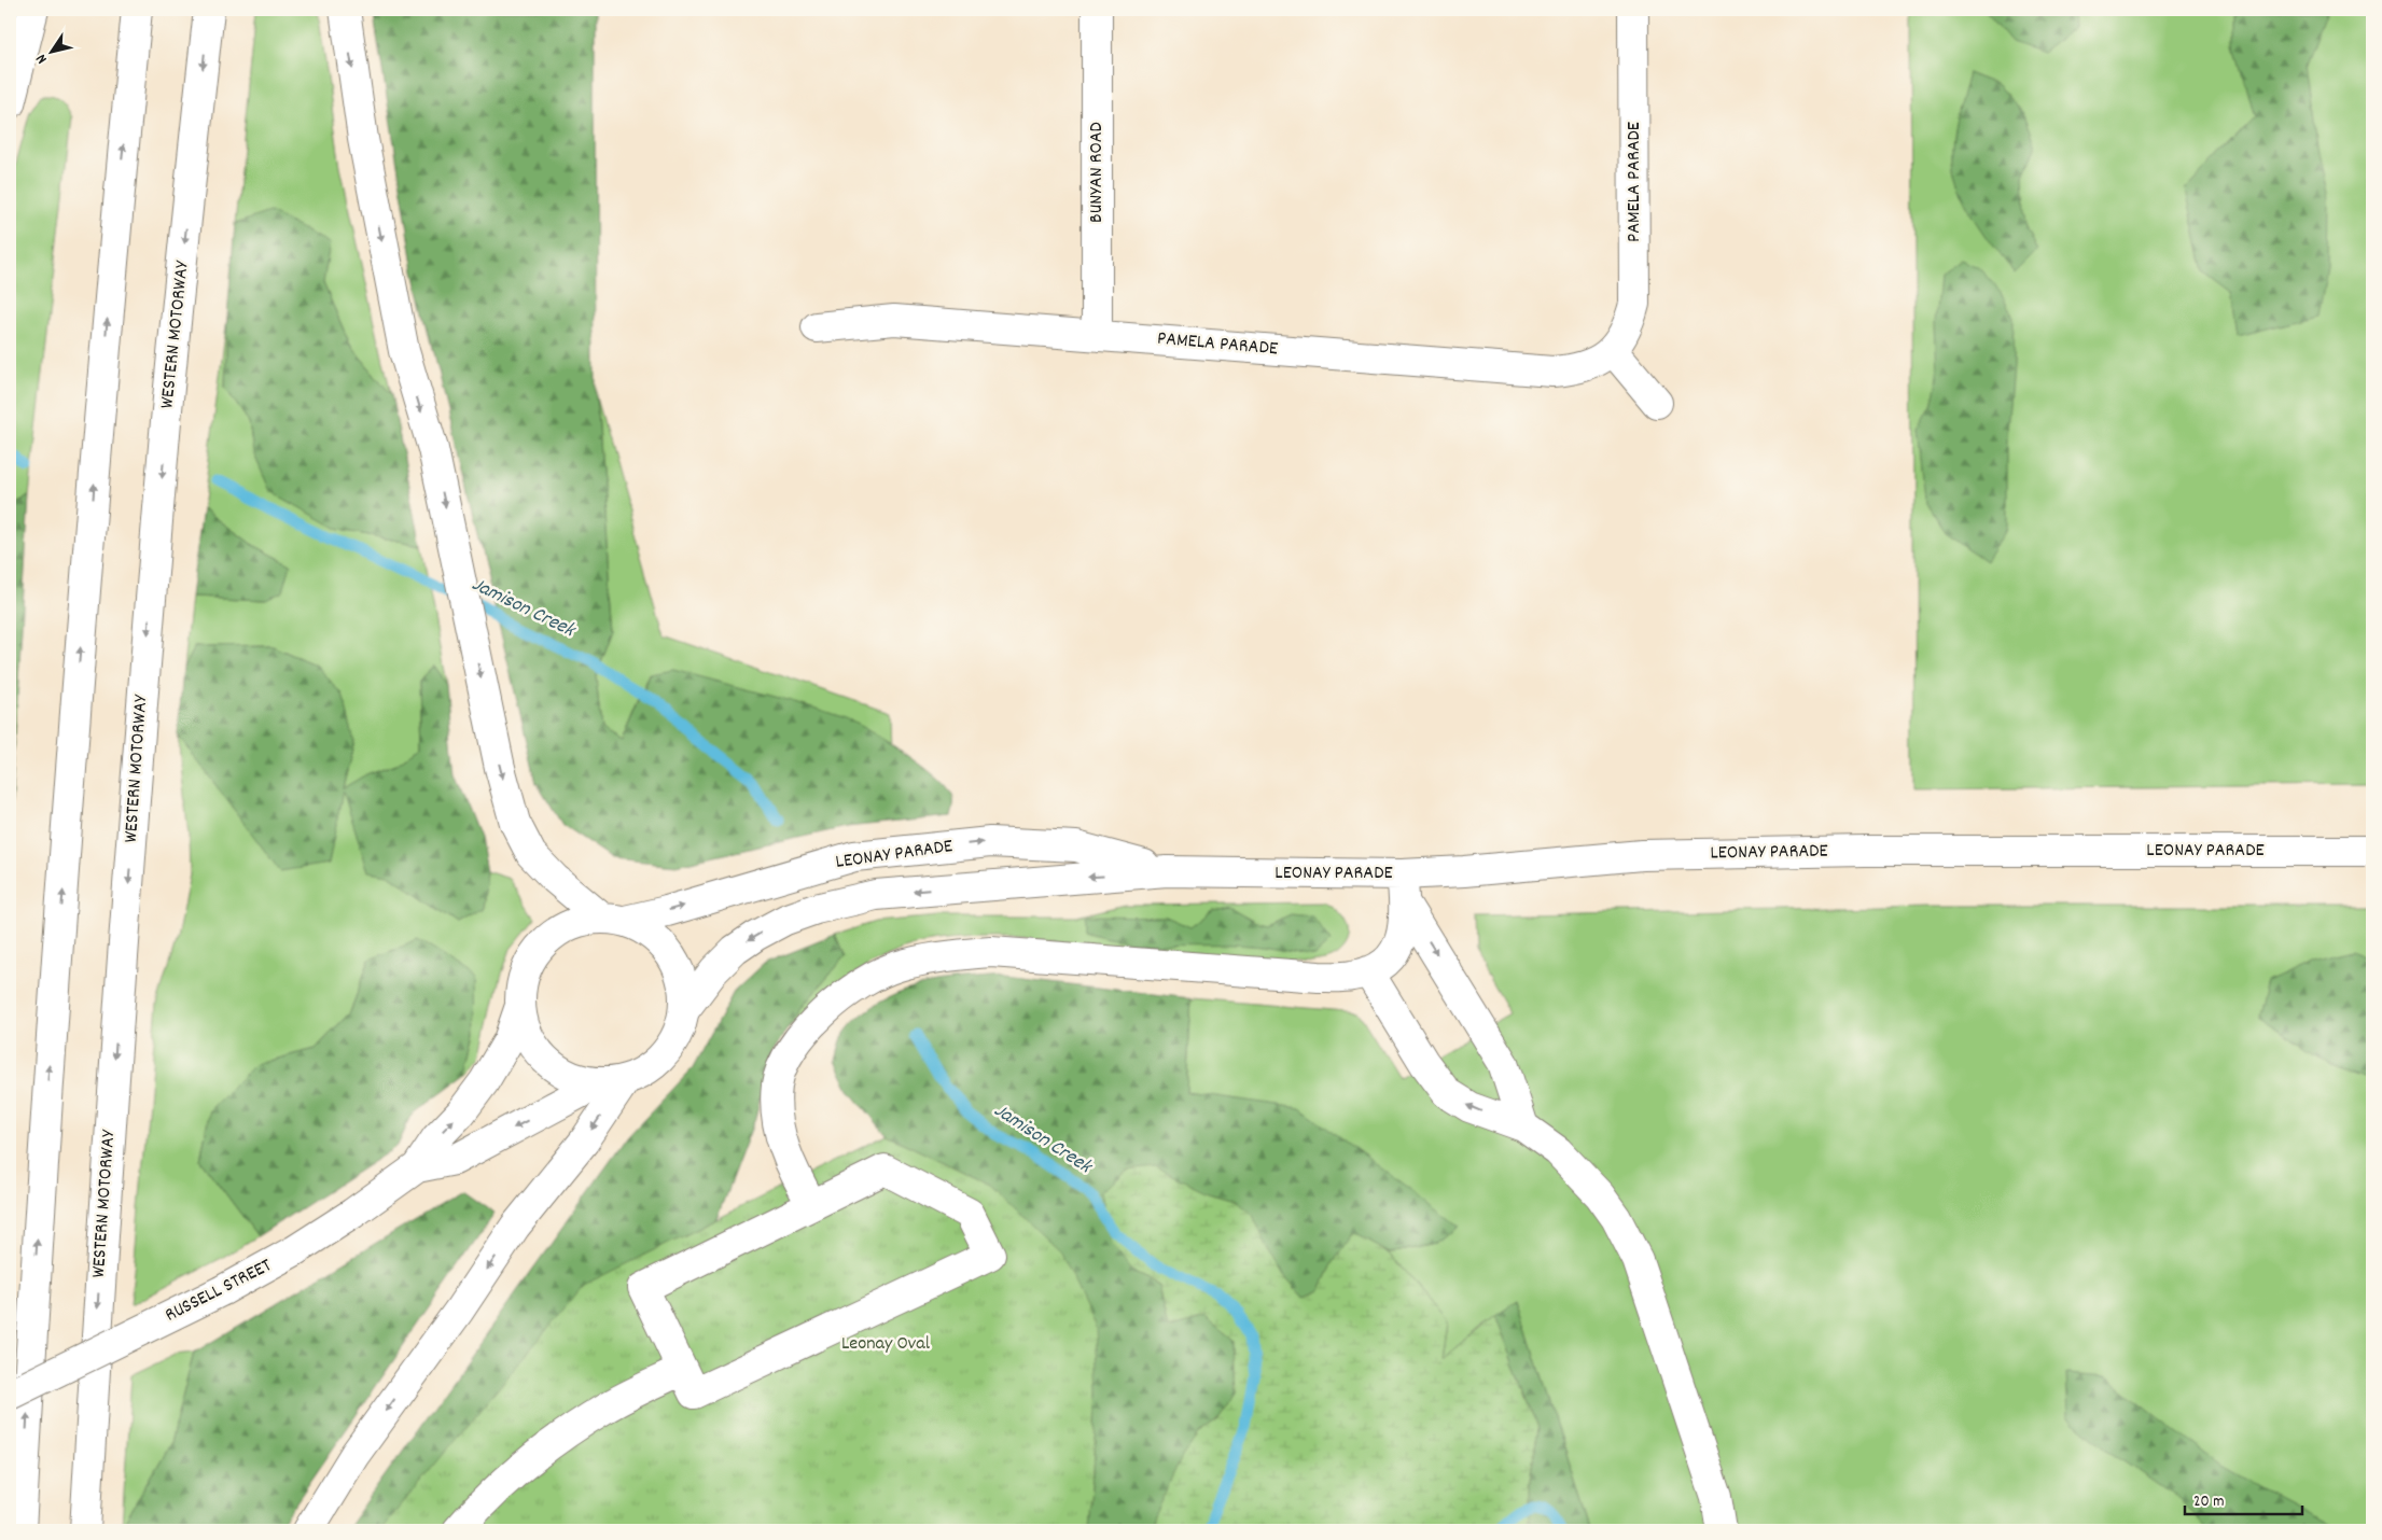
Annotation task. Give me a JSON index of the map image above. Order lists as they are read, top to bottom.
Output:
{
  "streets": {
    "main road": [
      "BUNYAN ROAD",
      "PAMELA PARADE",
      "WESTERN MOTORWAY",
      "LEONAY PARADE",
      "RUSSELL STREET"
    ]
  },
  "crossings": [
    ["BUNYAN ROAD", "PAMELA PARADE"],
    ["LEONAY PARADE", "RUSSELL STREET"]
  ],
  "water": ["Jamison Creek"],
  "parks": ["Leonay Oval"],
  "scale_bar": "20 m",
  "north": "bottom left"
}
